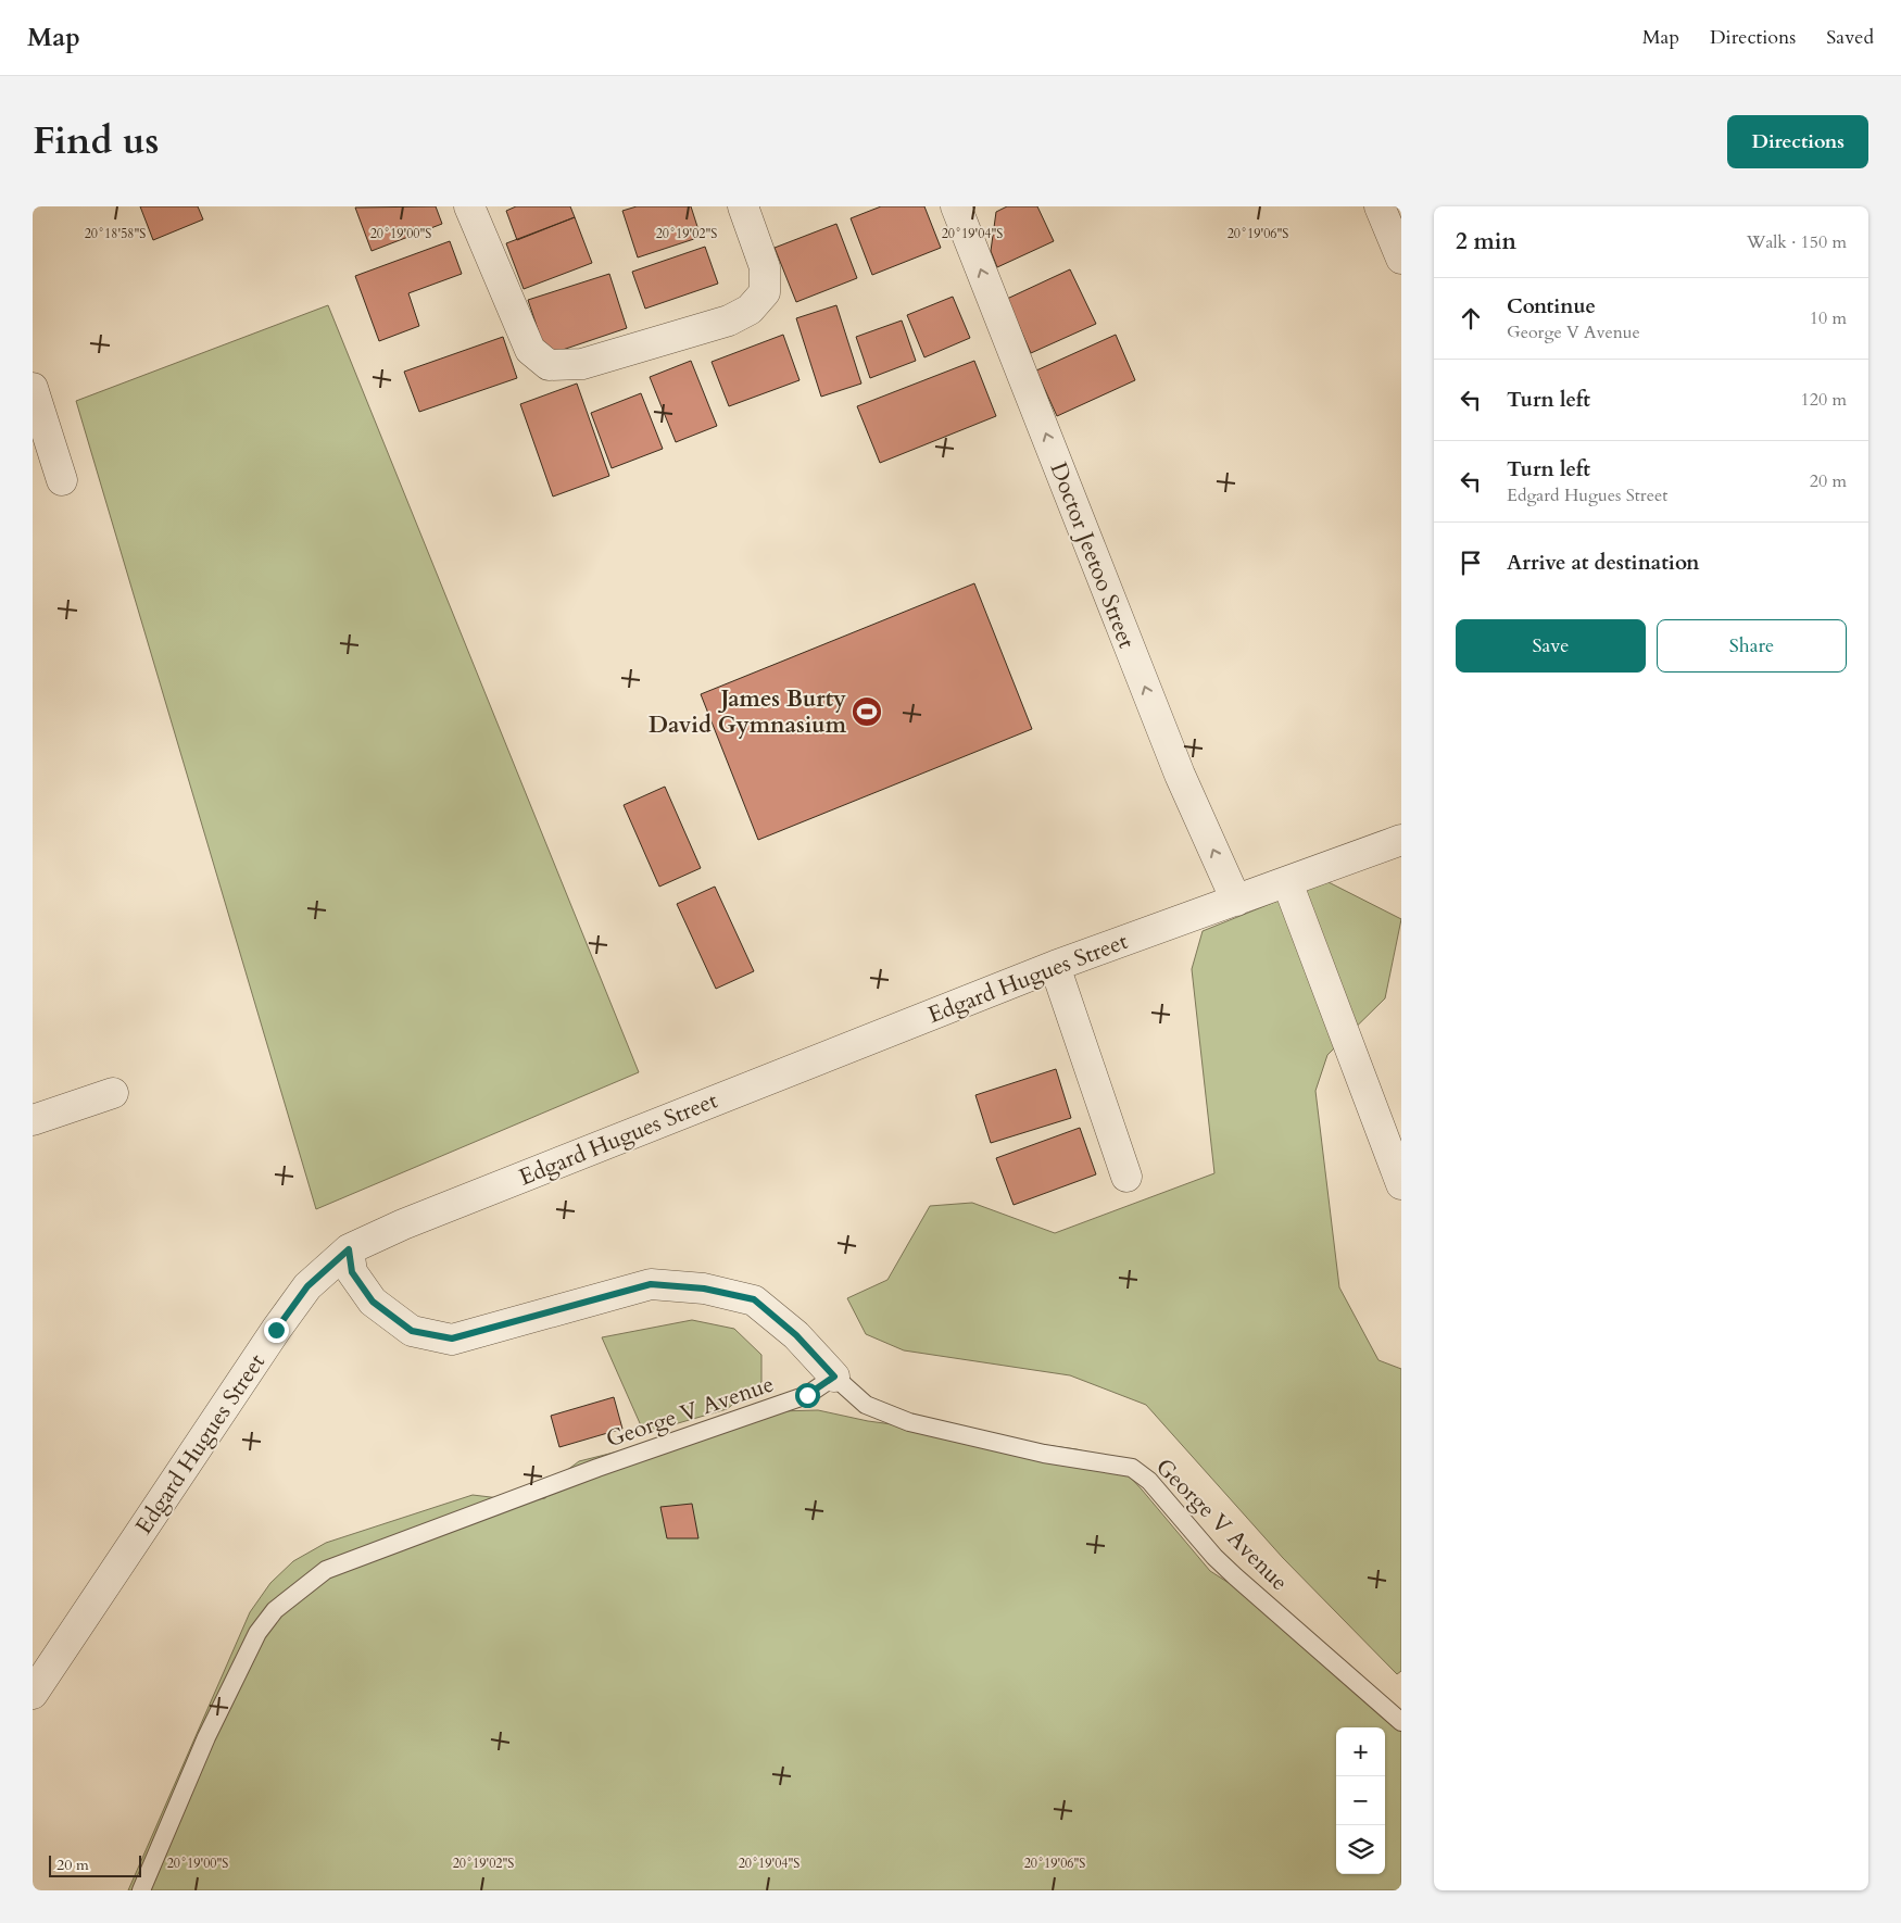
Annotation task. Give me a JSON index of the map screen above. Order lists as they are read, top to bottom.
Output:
{
  "streets": {
    "street": ["Doctor Jeetoo Street", "Edgard Hugues Street"],
    "lane": ["George V Avenue"]
  },
  "crossings": [
    ["Doctor Jeetoo Street", "Edgard Hugues Street"]
  ],
  "one_way": ["Doctor Jeetoo Street"],
  "places": {
    "sports": ["James Burty David Gymnasium"]
  },
  "scale_bar": "20 m",
  "page": {
    "header": "Map",
    "nav": ["Map", "Directions", "Saved"],
    "title": "Find us",
    "buttons": [
      "Directions",
      ["Save", "Share"]
    ],
    "heading": ["2 min", "Walk · 150 m"],
    "list": [
      ["Continue", "George V Avenue", "10 m"],
      ["Turn left", "120 m"],
      ["Turn left", "Edgard Hugues Street", "20 m"],
      "Arrive at destination"
    ],
    "map_buttons": ["+", "−"],
    "scale": "20 m"
  },
  "coordinates": [
    "20°18'58\"S",
    "20°19'00\"S",
    "20°19'02\"S",
    "20°19'04\"S",
    "20°19'06\"S"
  ]
}
